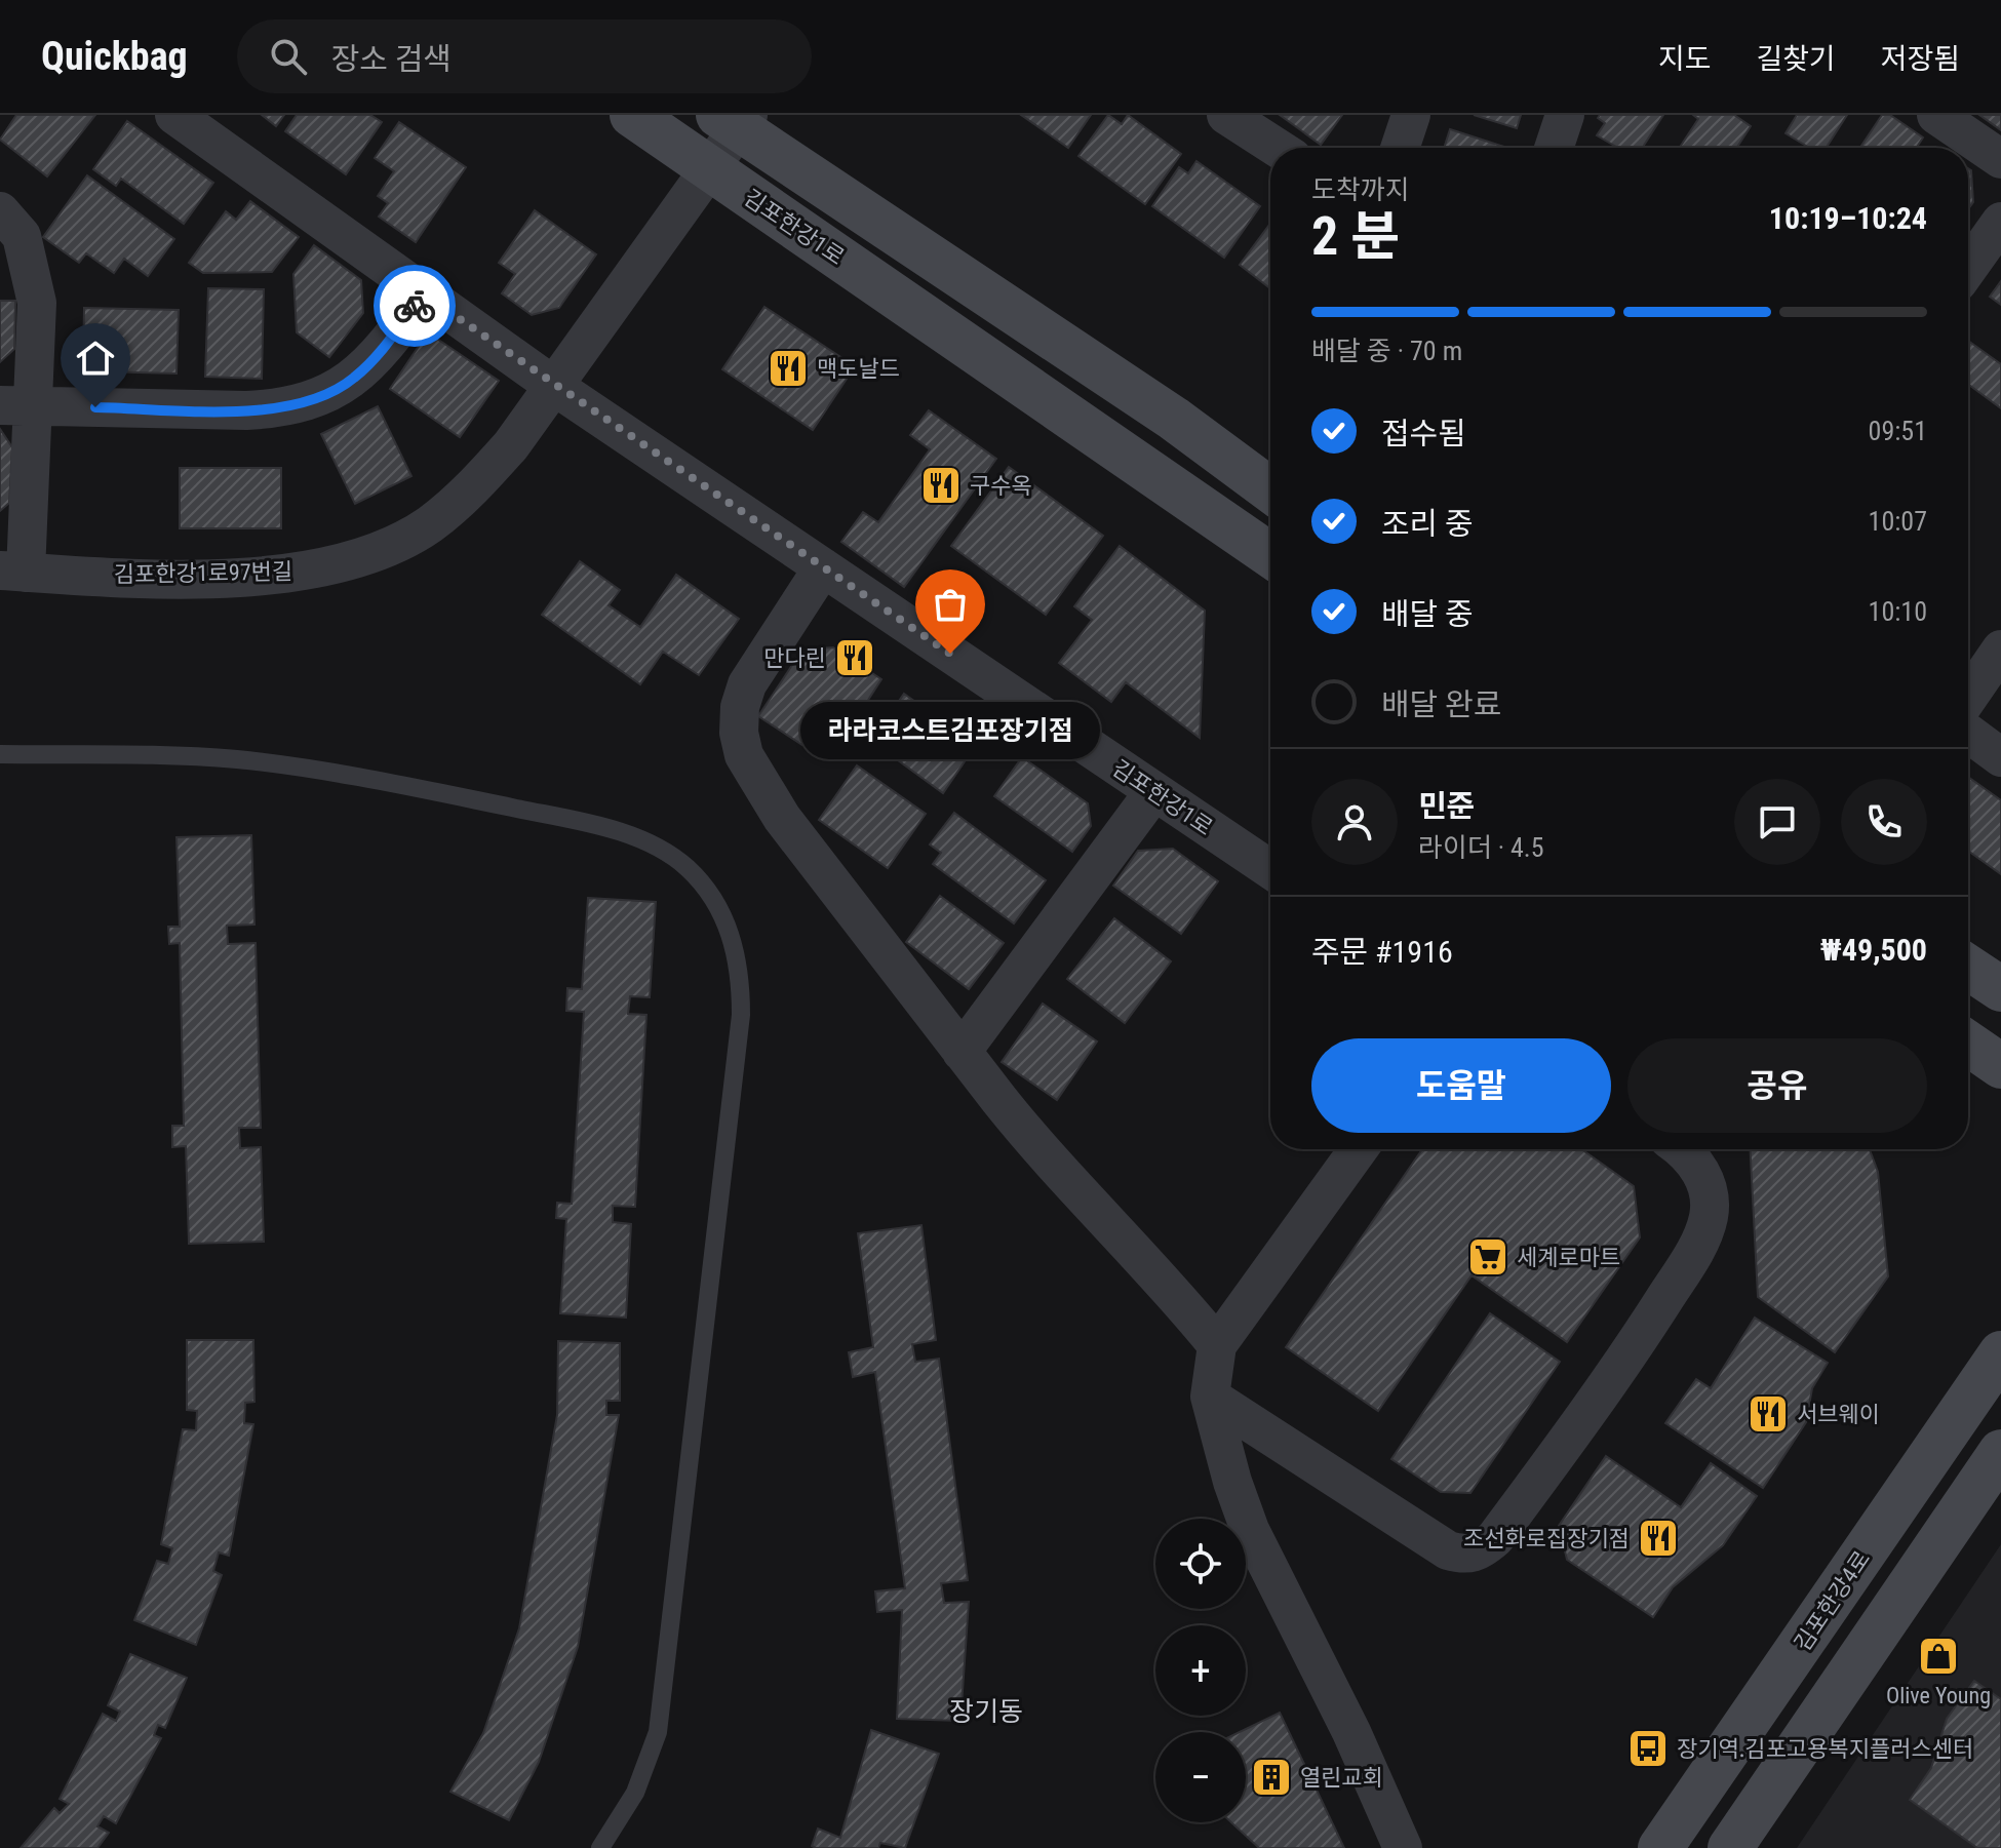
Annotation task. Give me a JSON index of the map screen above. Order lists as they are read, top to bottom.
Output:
{
  "streets": {
    "street": ["김포한강1로", "김포한강1로97번길", "김포한강4로"]
  },
  "crossings": [
    ["김포한강1로", "김포한강1로97번길"]
  ],
  "districts": ["장기동"],
  "places": {
    "restaurant": [
      "맥도날드",
      "구수옥",
      "만다린",
      "서브웨이",
      "조선화로집장기점"
    ],
    "other": ["라라코스트김포장기점"],
    "supermarket": ["세계로마트"],
    "shop": ["Olive Young"],
    "bus stop": ["장기역.김포고용복지플러스센터"],
    "building": ["열린교회"]
  },
  "page": {
    "header": "Quickbag",
    "search": "장소 검색",
    "nav": ["지도", "길찾기", "저장됨"],
    "heading": ["2 분", "도착까지", "10:19–10:24"],
    "panel": [
      "민준",
      "라이더 · 4.5",
      "주문 #1916",
      "₩49,500"
    ],
    "bar": "배달 중 · 70 m",
    "list": [
      ["접수됨", "09:51"],
      ["조리 중", "10:07"],
      ["배달 중", "10:10"],
      "배달 완료"
    ],
    "bubble": "라라코스트김포장기점",
    "buttons": ["도움말", "공유"],
    "map_buttons": ["+", "−"]
  }
}
